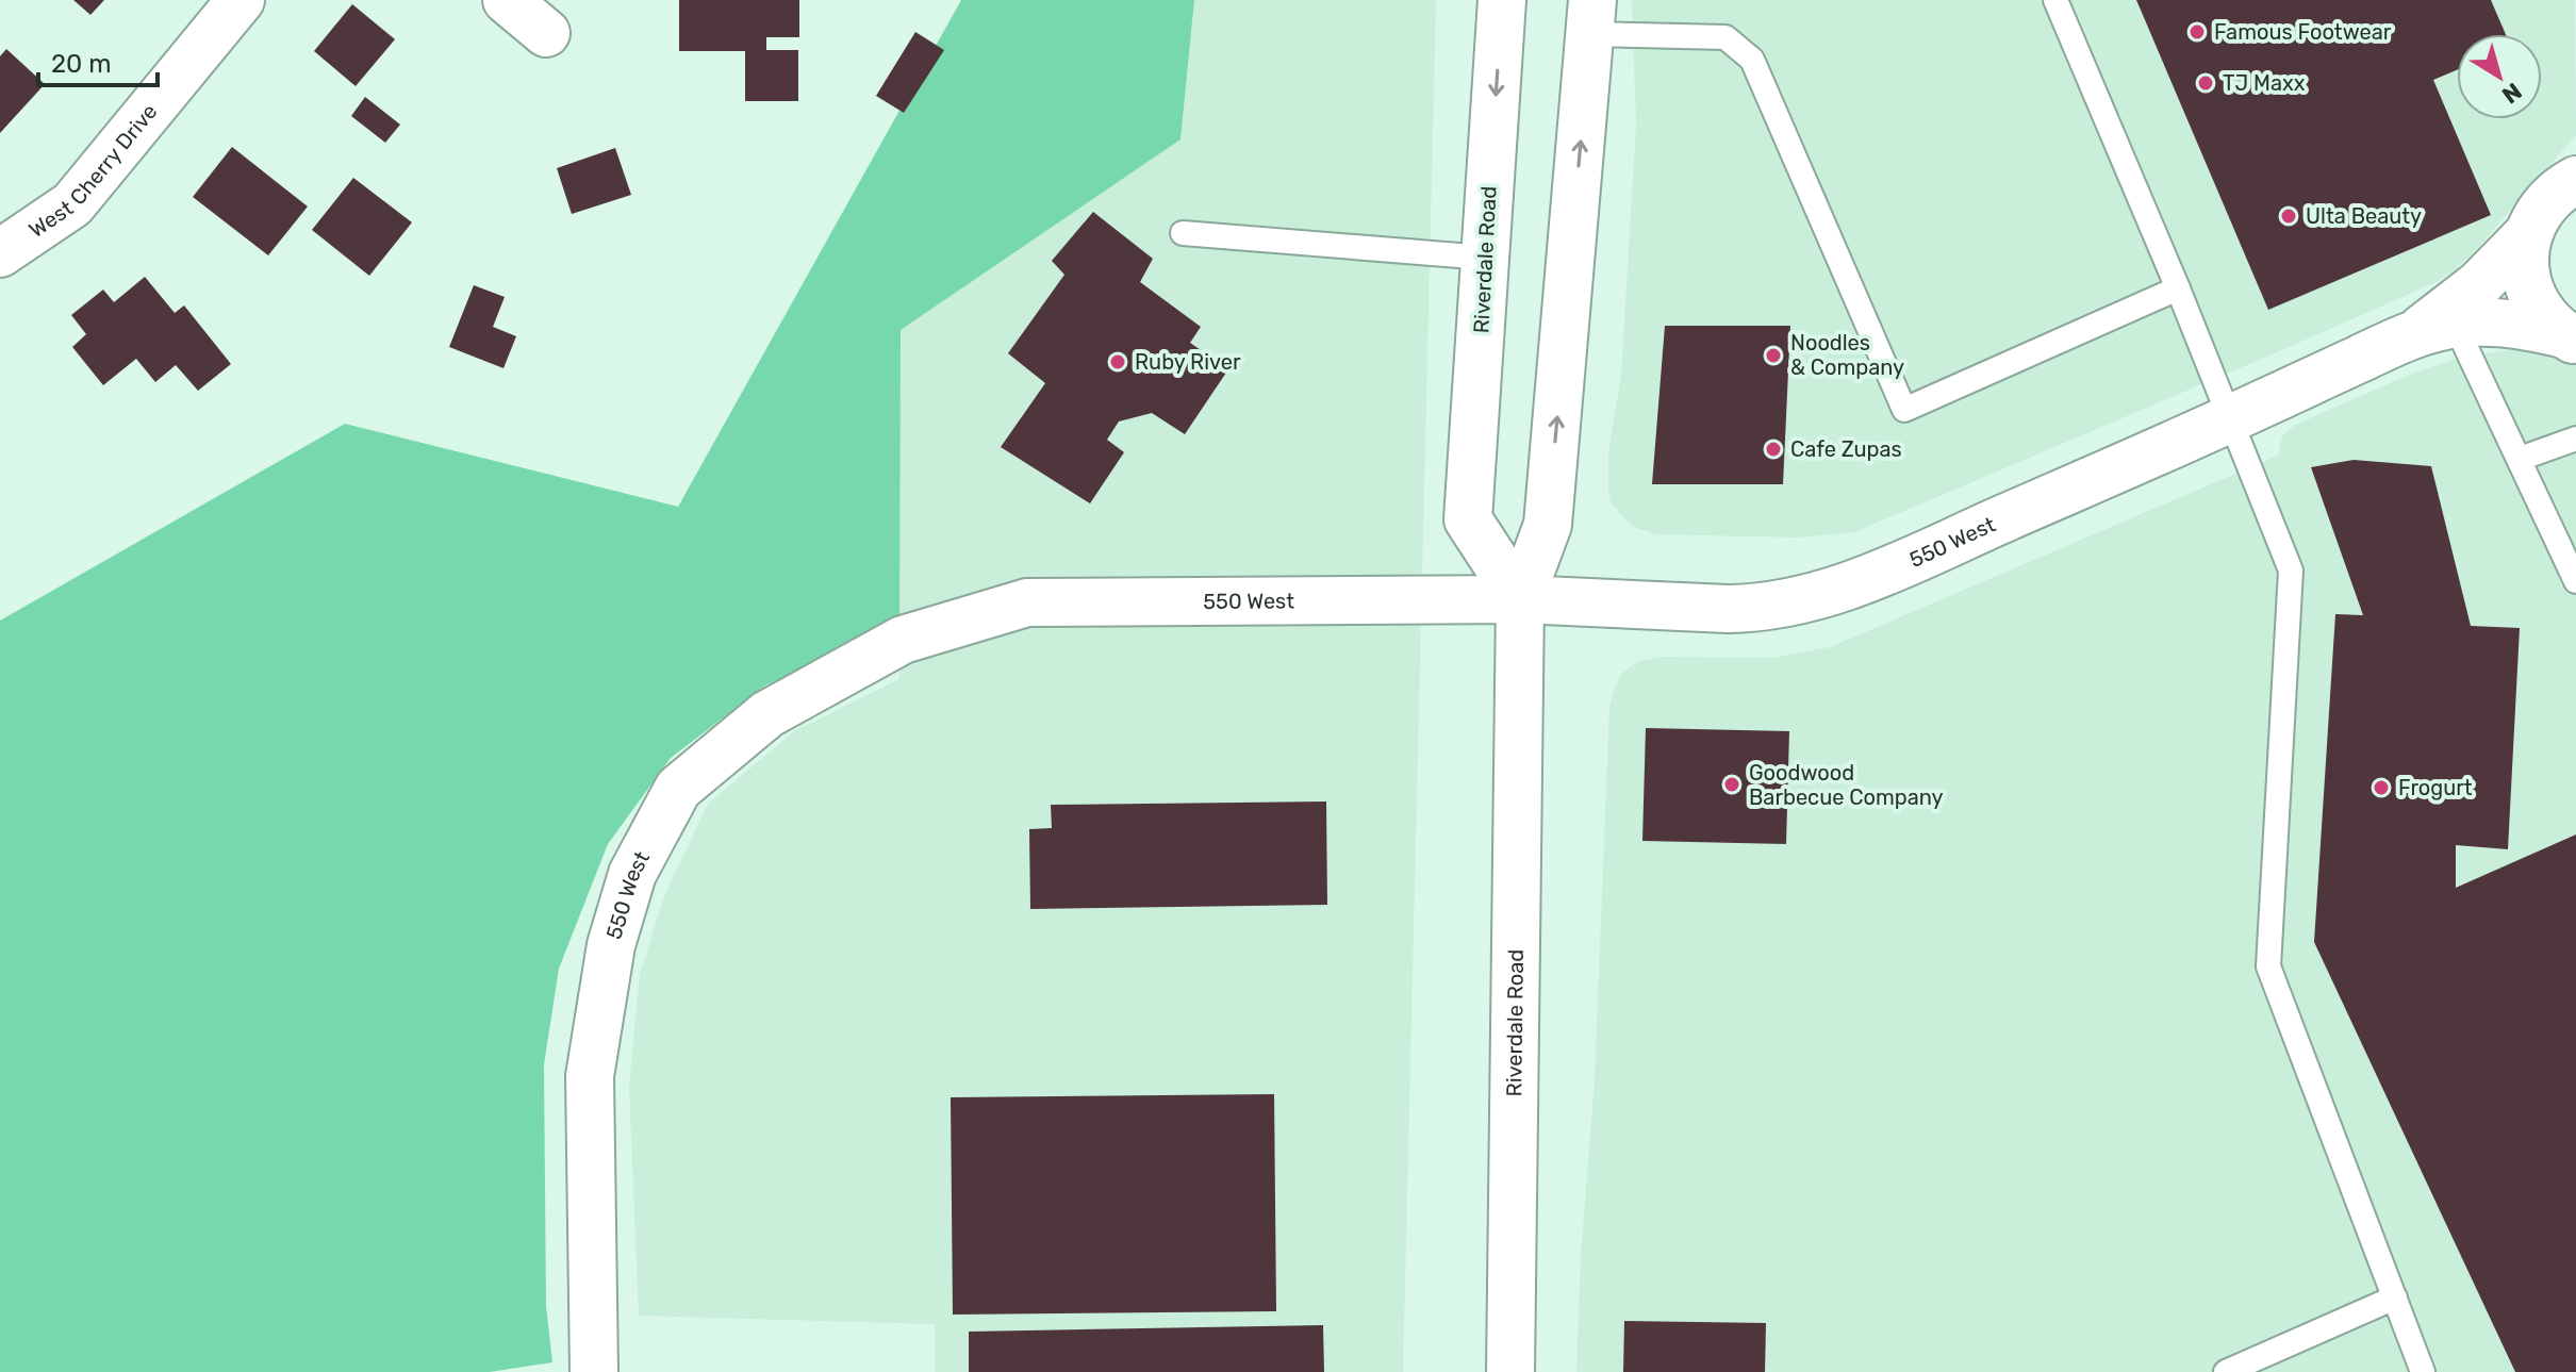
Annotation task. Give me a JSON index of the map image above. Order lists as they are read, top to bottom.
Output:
{
  "streets": {
    "street": ["West Cherry Drive", "Riverdale Road", "550 West"]
  },
  "crossings": [
    ["Riverdale Road", "550 West"]
  ],
  "places": [
    "Famous Footwear",
    "TJ Maxx",
    "Ulta Beauty",
    "Noodles & Company",
    "Ruby River",
    "Cafe Zupas",
    "Goodwood Barbecue Company",
    "Frogurt"
  ],
  "scale_bar": "20 m",
  "north": "bottom right"
}
